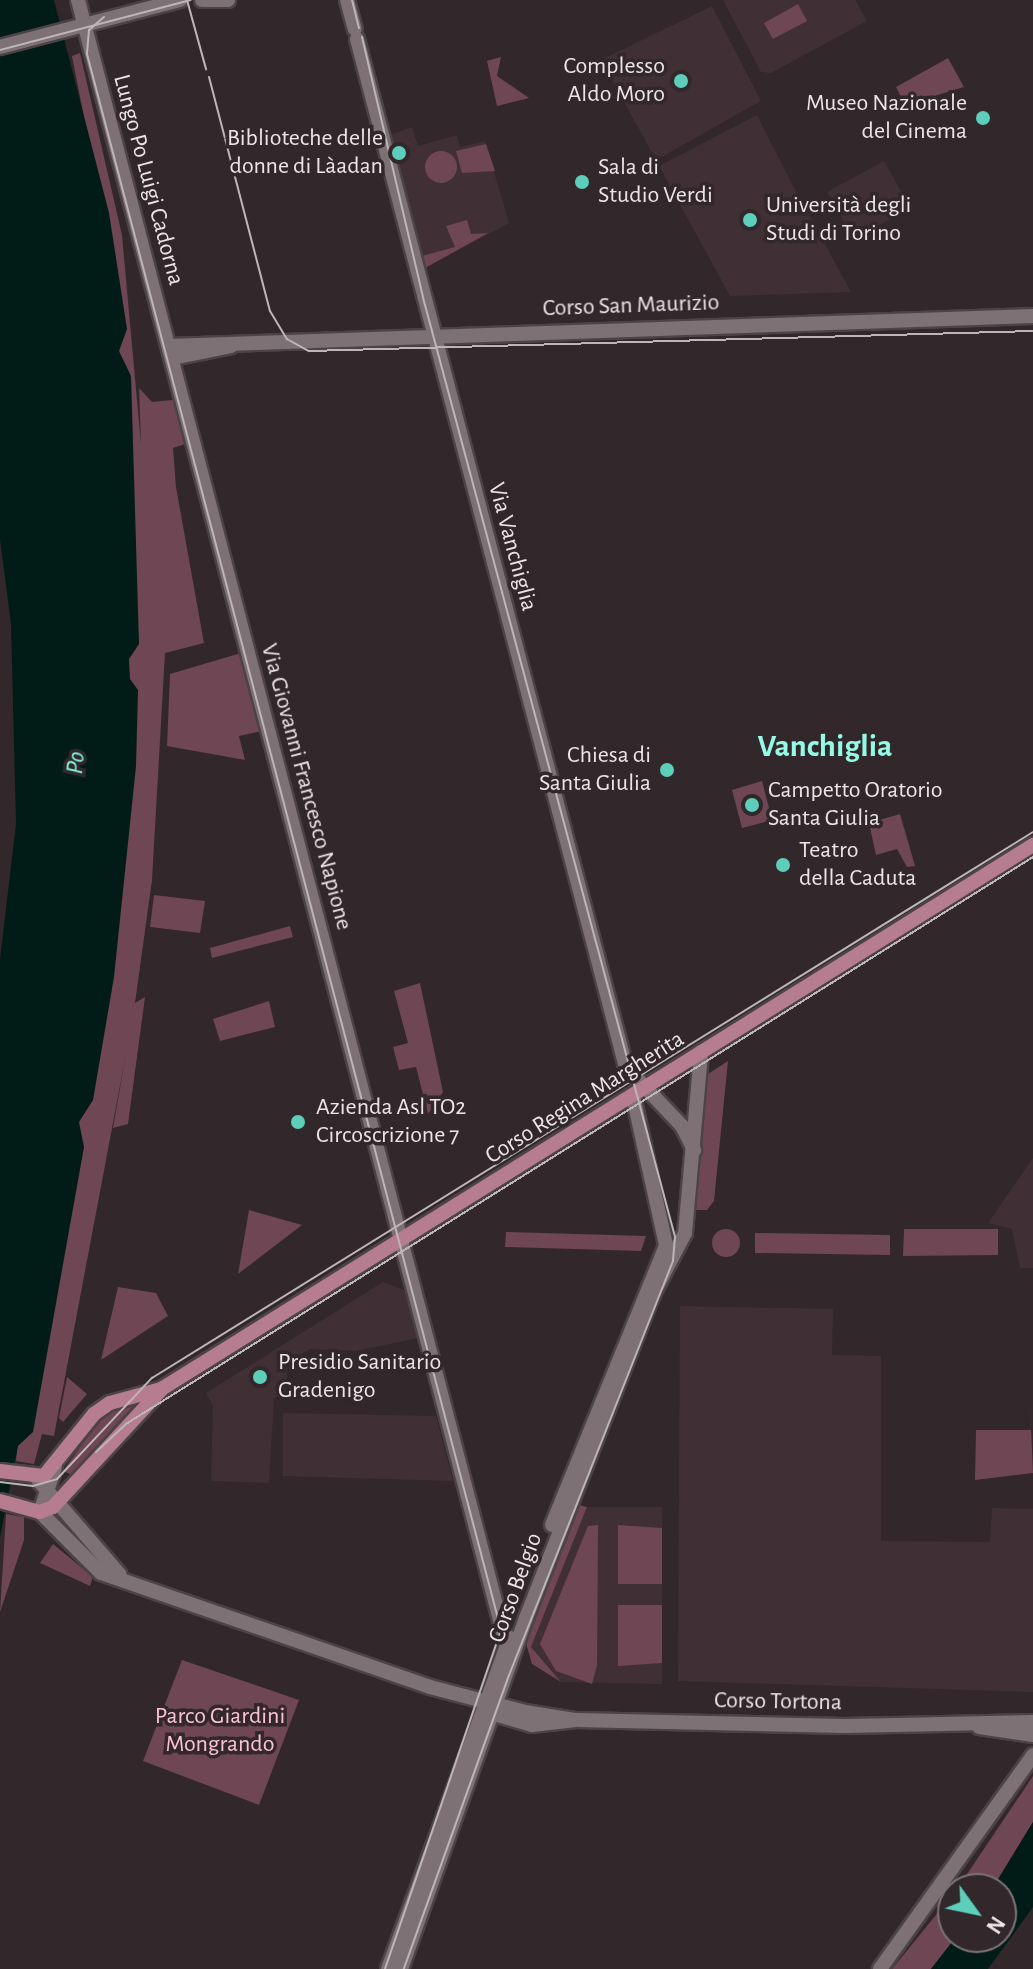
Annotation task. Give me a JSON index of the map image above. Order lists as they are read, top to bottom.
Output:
{
  "streets": {
    "main road": [
      "Lungo Po Luigi Cadorna",
      "Corso San Maurizio",
      "Via Vanchiglia",
      "Via Giovanni Francesco Napione",
      "Corso Regina Margherita",
      "Corso Belgio",
      "Corso Tortona"
    ]
  },
  "crossings": [
    ["Lungo Po Luigi Cadorna", "Corso San Maurizio"],
    ["Lungo Po Luigi Cadorna", "Via Giovanni Francesco Napione"],
    ["Corso San Maurizio", "Via Vanchiglia"],
    ["Corso San Maurizio", "Via Giovanni Francesco Napione"],
    ["Via Vanchiglia", "Corso Regina Margherita"],
    ["Via Vanchiglia", "Corso Belgio"],
    ["Via Giovanni Francesco Napione", "Corso Regina Margherita"],
    ["Via Giovanni Francesco Napione", "Corso Belgio"],
    ["Corso Regina Margherita", "Corso Belgio"],
    ["Corso Regina Margherita", "Corso Tortona"],
    ["Corso Belgio", "Corso Tortona"]
  ],
  "districts": ["Vanchiglia"],
  "water": ["Po"],
  "parks": ["Parco Giardini Mongrando"],
  "places": [
    "Complesso Aldo Moro",
    "Museo Nazionale del Cinema",
    "Biblioteche delle donne di Làadan",
    "Sala di Studio Verdi",
    "Università degli Studi di Torino",
    "Chiesa di Santa Giulia",
    "Campetto Oratorio Santa Giulia",
    "Teatro della Caduta",
    "Azienda Asl TO2 Circoscrizione 7",
    "Presidio Sanitario Gradenigo"
  ],
  "north": "bottom right"
}
